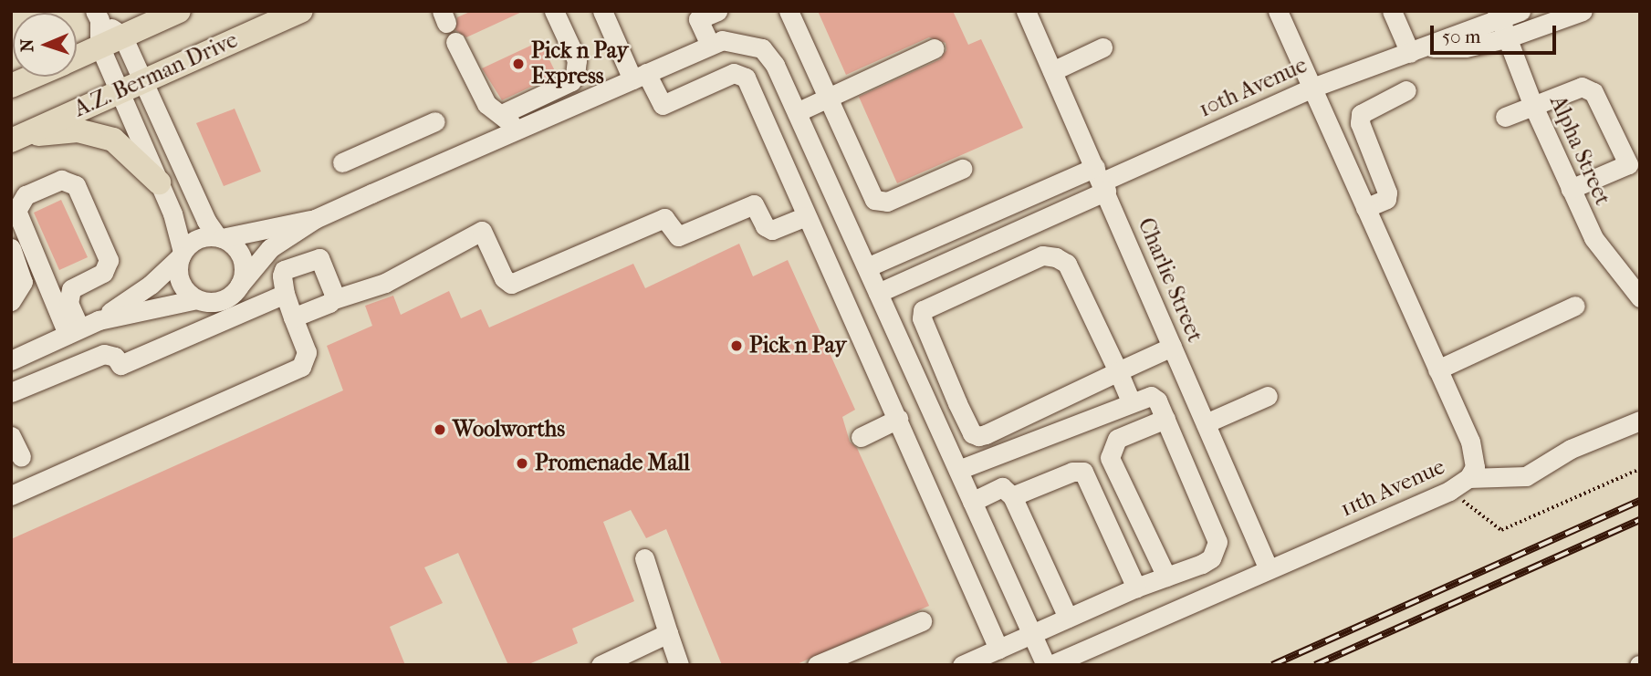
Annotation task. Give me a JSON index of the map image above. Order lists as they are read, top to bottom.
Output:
{
  "streets": {
    "main road": ["A.Z. Berman Drive"],
    "street": [
      "10th Avenue",
      "Alpha Street",
      "Charlie Street",
      "11th Avenue"
    ]
  },
  "crossings": [
    ["10th Avenue", "Alpha Street"],
    ["10th Avenue", "Charlie Street"],
    ["10th Avenue", "11th Avenue"],
    ["Charlie Street", "11th Avenue"]
  ],
  "places": [
    "Pick n Pay Express",
    "Pick n Pay",
    "Woolworths",
    "Promenade Mall"
  ],
  "scale_bar": "50 m",
  "north": "left"
}
